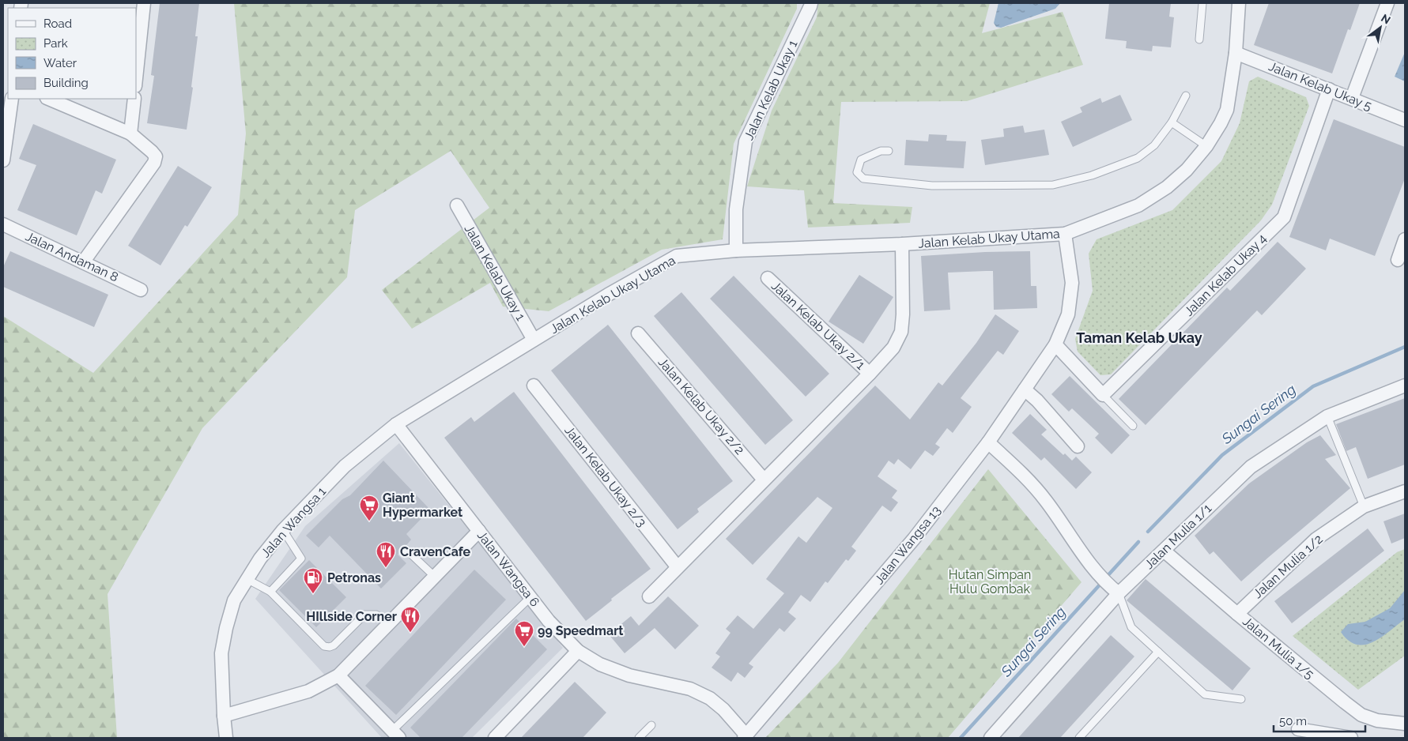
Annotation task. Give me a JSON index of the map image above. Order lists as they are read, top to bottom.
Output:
{
  "streets": {
    "street": [
      "Jalan Kelab Ukay 5",
      "Jalan Kelab Ukay 1",
      "Jalan Kelab Ukay Utama",
      "Jalan Andaman 8",
      "Jalan Kelab Ukay 4",
      "Jalan Kelab Ukay 2/1",
      "Jalan Kelab Ukay 2/2",
      "Jalan Kelab Ukay 2/3",
      "Jalan Wangsa 1",
      "Jalan Mulia 1/1",
      "Jalan Wangsa 13",
      "Jalan Mulia 1/2",
      "Jalan Wangsa 6",
      "Jalan Mulia 1/5"
    ]
  },
  "crossings": [
    ["Jalan Kelab Ukay 5", "Jalan Kelab Ukay Utama"],
    ["Jalan Kelab Ukay 5", "Jalan Kelab Ukay 4"],
    ["Jalan Kelab Ukay 1", "Jalan Kelab Ukay Utama"],
    ["Jalan Kelab Ukay Utama", "Jalan Kelab Ukay 2/1"],
    ["Jalan Kelab Ukay Utama", "Jalan Kelab Ukay 2/2"],
    ["Jalan Kelab Ukay Utama", "Jalan Kelab Ukay 2/3"],
    ["Jalan Kelab Ukay Utama", "Jalan Wangsa 1"],
    ["Jalan Kelab Ukay Utama", "Jalan Wangsa 13"],
    ["Jalan Kelab Ukay Utama", "Jalan Wangsa 6"],
    ["Jalan Wangsa 1", "Jalan Wangsa 6"],
    ["Jalan Mulia 1/1", "Jalan Mulia 1/5"],
    ["Jalan Wangsa 13", "Jalan Wangsa 6"],
    ["Jalan Mulia 1/2", "Jalan Mulia 1/5"]
  ],
  "districts": ["Taman Kelab Ukay"],
  "water": ["Sungai Sering"],
  "parks": ["Hutan Simpan Hulu Gombak"],
  "places": {
    "supermarket": ["Giant Hypermarket", "99 Speedmart"],
    "restaurant": ["CravenCafe", "HIllside Corner"],
    "fuel station": ["Petronas"]
  },
  "legend": [
    "Road",
    "Park",
    "Water",
    "Building"
  ],
  "scale_bar": "50 m",
  "north": "top right"
}
